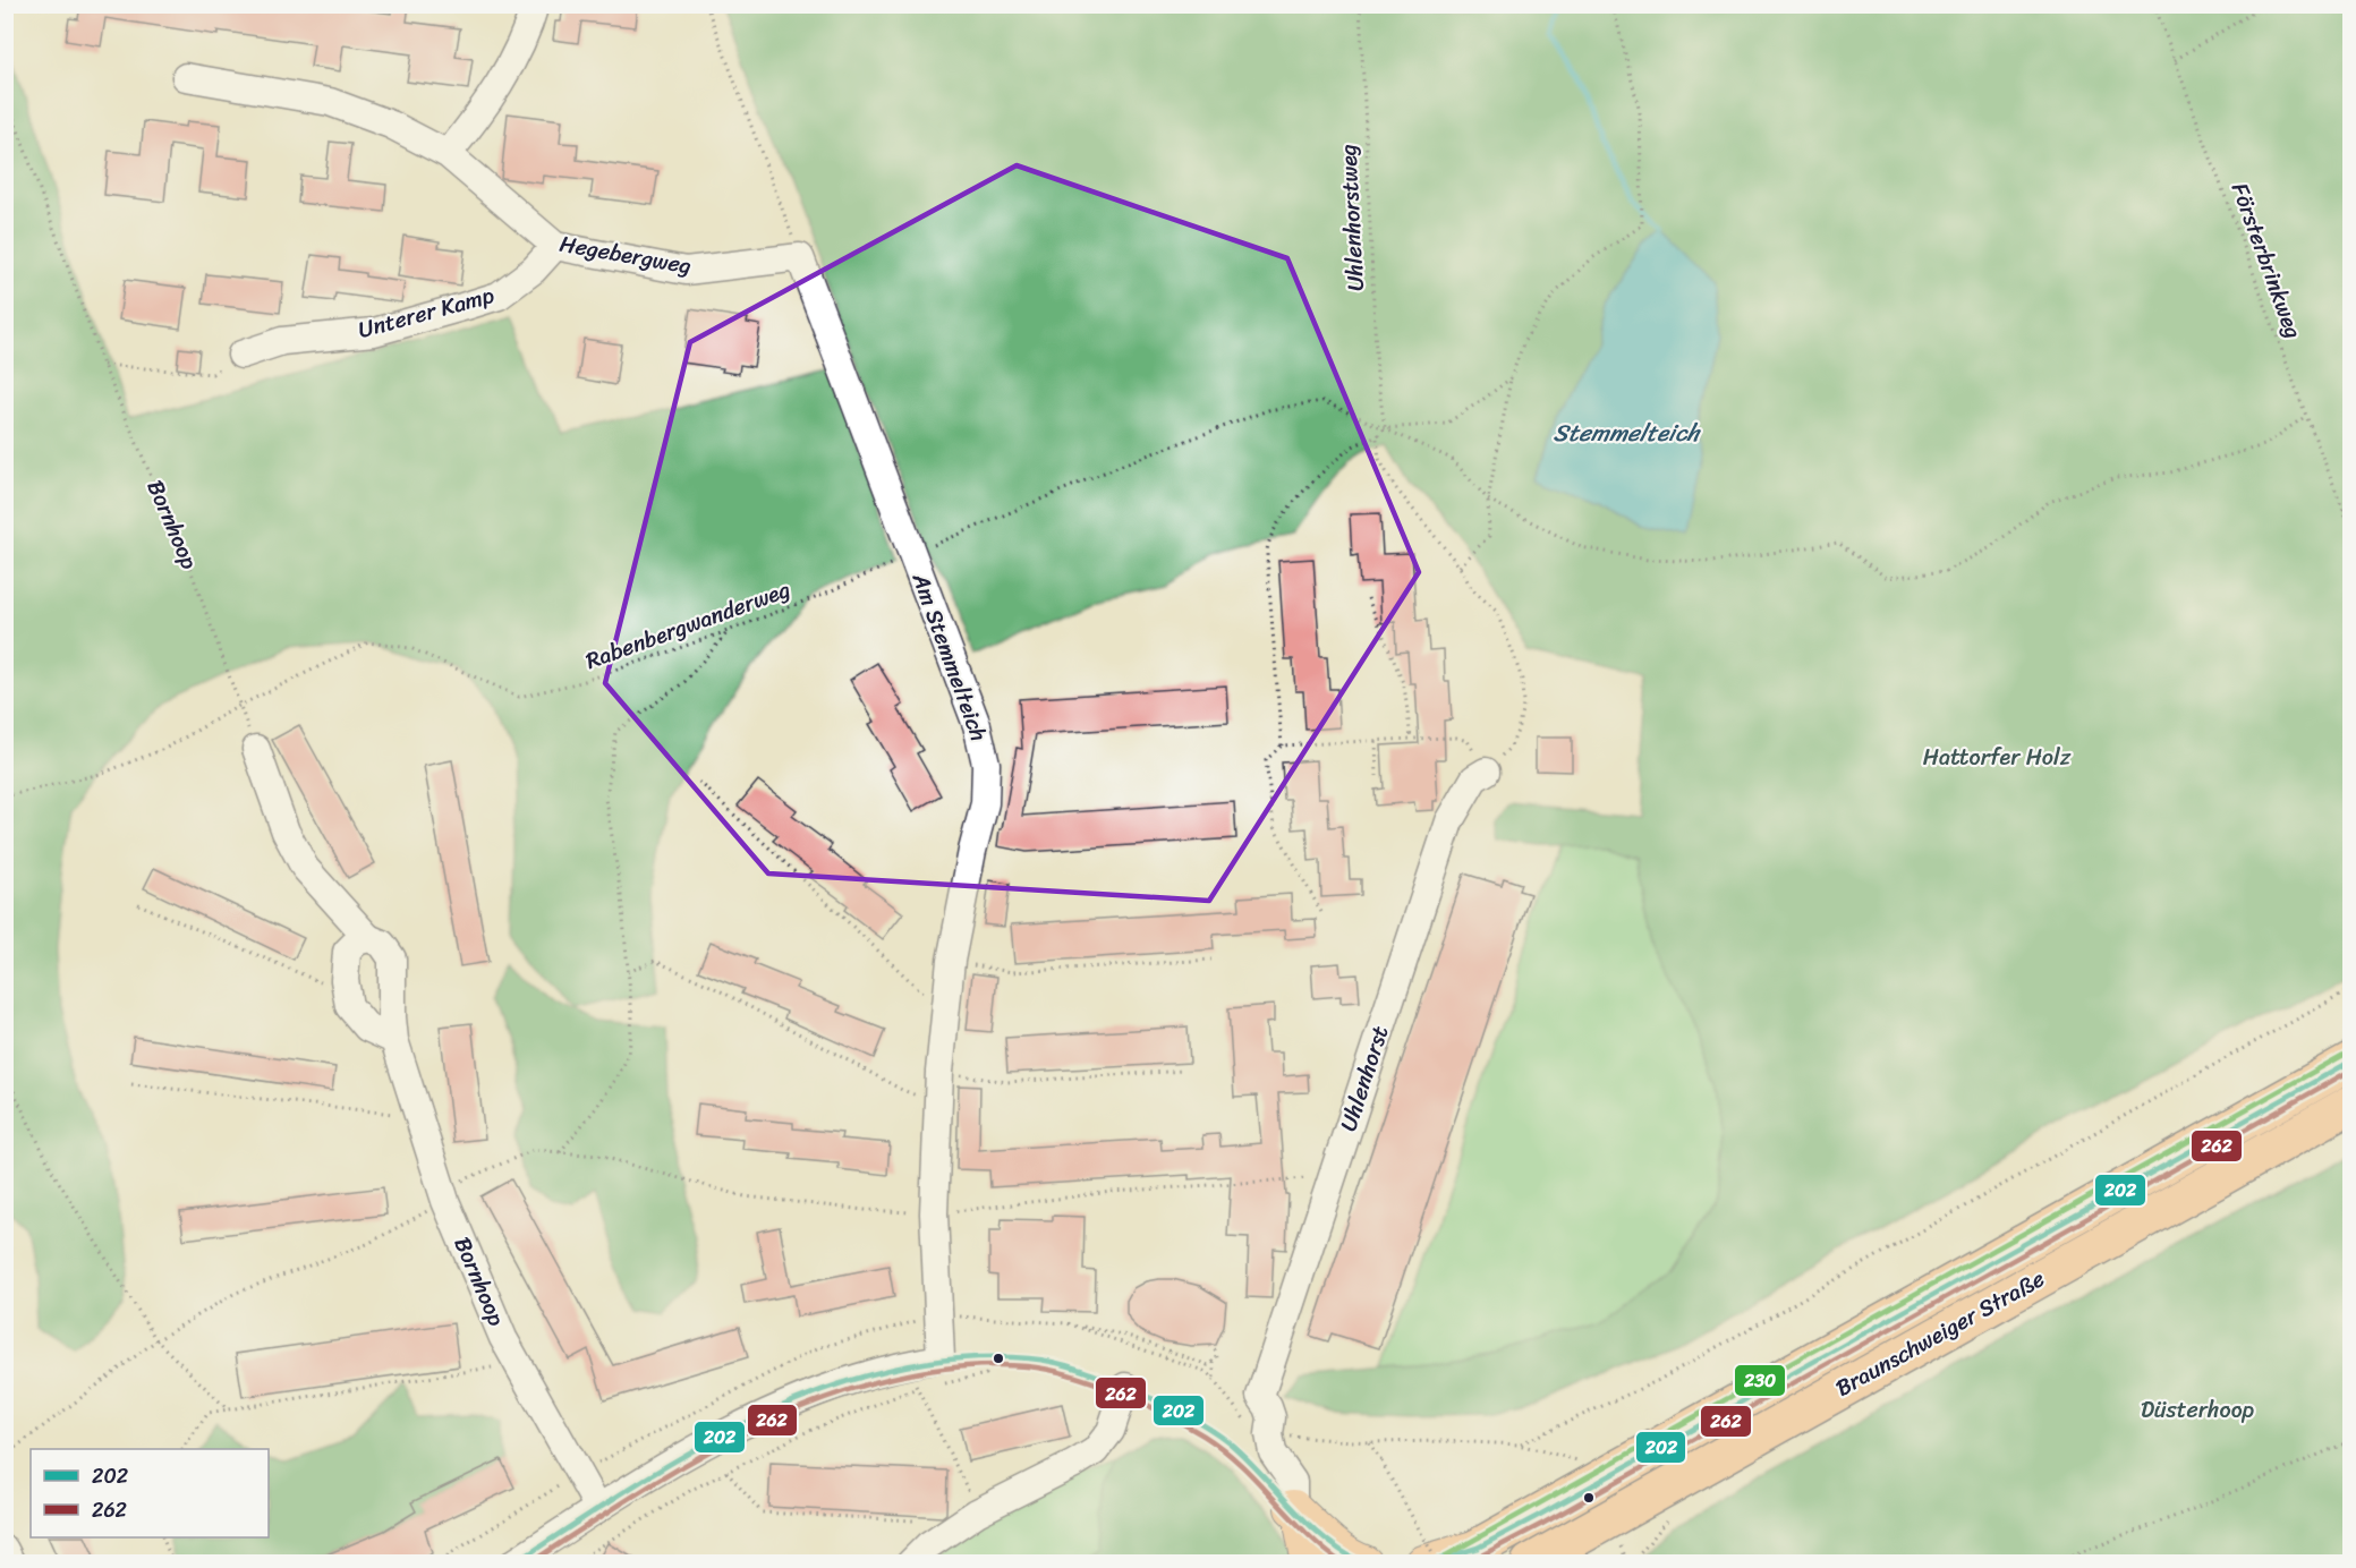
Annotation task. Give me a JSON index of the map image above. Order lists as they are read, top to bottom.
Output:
{
  "streets": {
    "highway": ["Braunschweiger Straße"],
    "street": [
      "Hegebergweg",
      "Unterer Kamp",
      "Bornhoop",
      "Am Stemmelteich",
      "Uhlenhorst"
    ],
    "path": ["Uhlenhorstweg", "Försterbrinkweg", "Rabenbergwanderweg"]
  },
  "crossings": [
    ["Uhlenhorstweg", "Rabenbergwanderweg"],
    ["Hegebergweg", "Unterer Kamp"],
    ["Hegebergweg", "Am Stemmelteich"],
    ["Bornhoop", "Rabenbergwanderweg"],
    ["Rabenbergwanderweg", "Am Stemmelteich"]
  ],
  "water": ["Stemmelteich"],
  "parks": ["Hattorfer Holz", "Düsterhoop"],
  "lines": ["transit line 230", "transit line 202", "transit line 262"],
  "legend": ["202", "262"]
}
